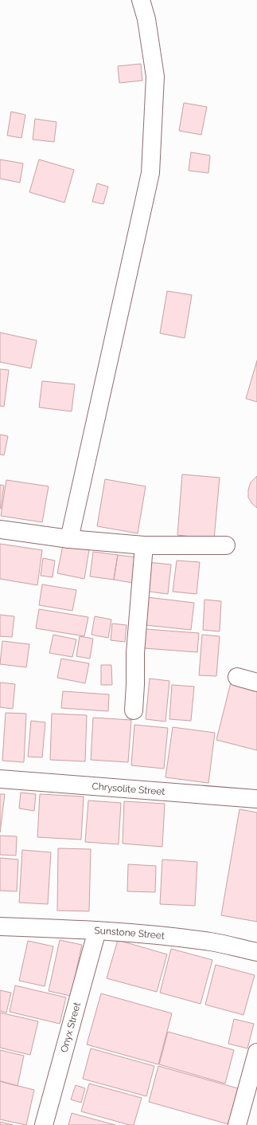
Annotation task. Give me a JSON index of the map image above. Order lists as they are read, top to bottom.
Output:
{
  "streets": {
    "street": ["Chrysolite Street", "Sunstone Street", "Onyx Street"]
  },
  "crossings": [
    ["Sunstone Street", "Onyx Street"]
  ]
}
